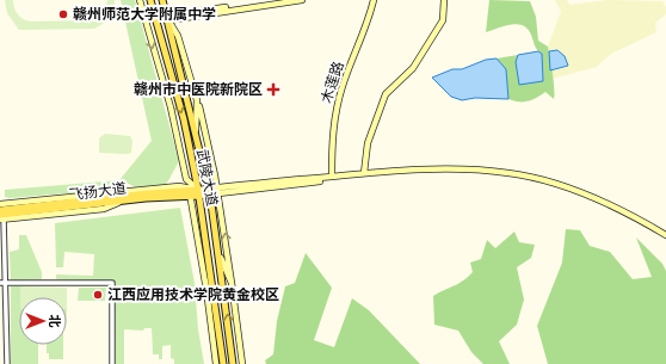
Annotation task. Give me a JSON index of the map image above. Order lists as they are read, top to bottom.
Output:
{
  "streets": {
    "main road": ["武陵大道", "飞扬大道"],
    "street": ["木莲路"]
  },
  "crossings": [
    ["武陵大道", "飞扬大道"]
  ],
  "places": {
    "other": ["赣州师范大学附属中学", "江西应用技术学院黄金校区"],
    "health": ["赣州市中医院新院区"]
  },
  "north": "right"
}
